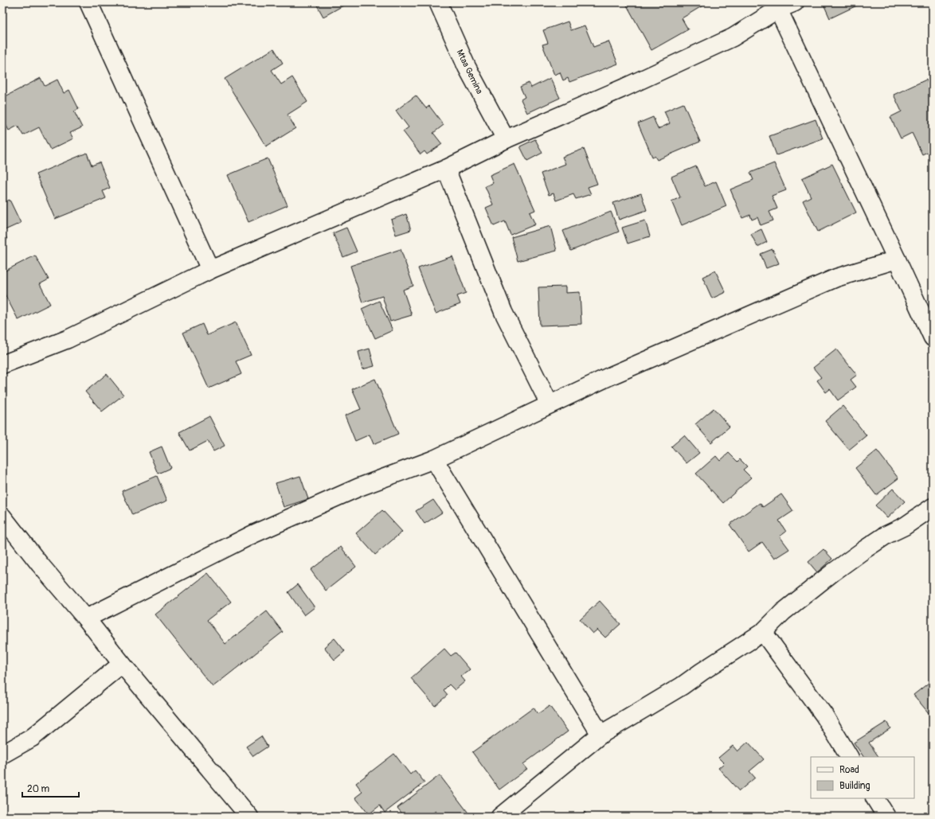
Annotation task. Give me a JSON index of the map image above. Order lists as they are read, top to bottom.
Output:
{
  "streets": {
    "street": ["Mtaa Gemina"]
  },
  "legend": ["Road", "Building"],
  "scale_bar": "20 m"
}
